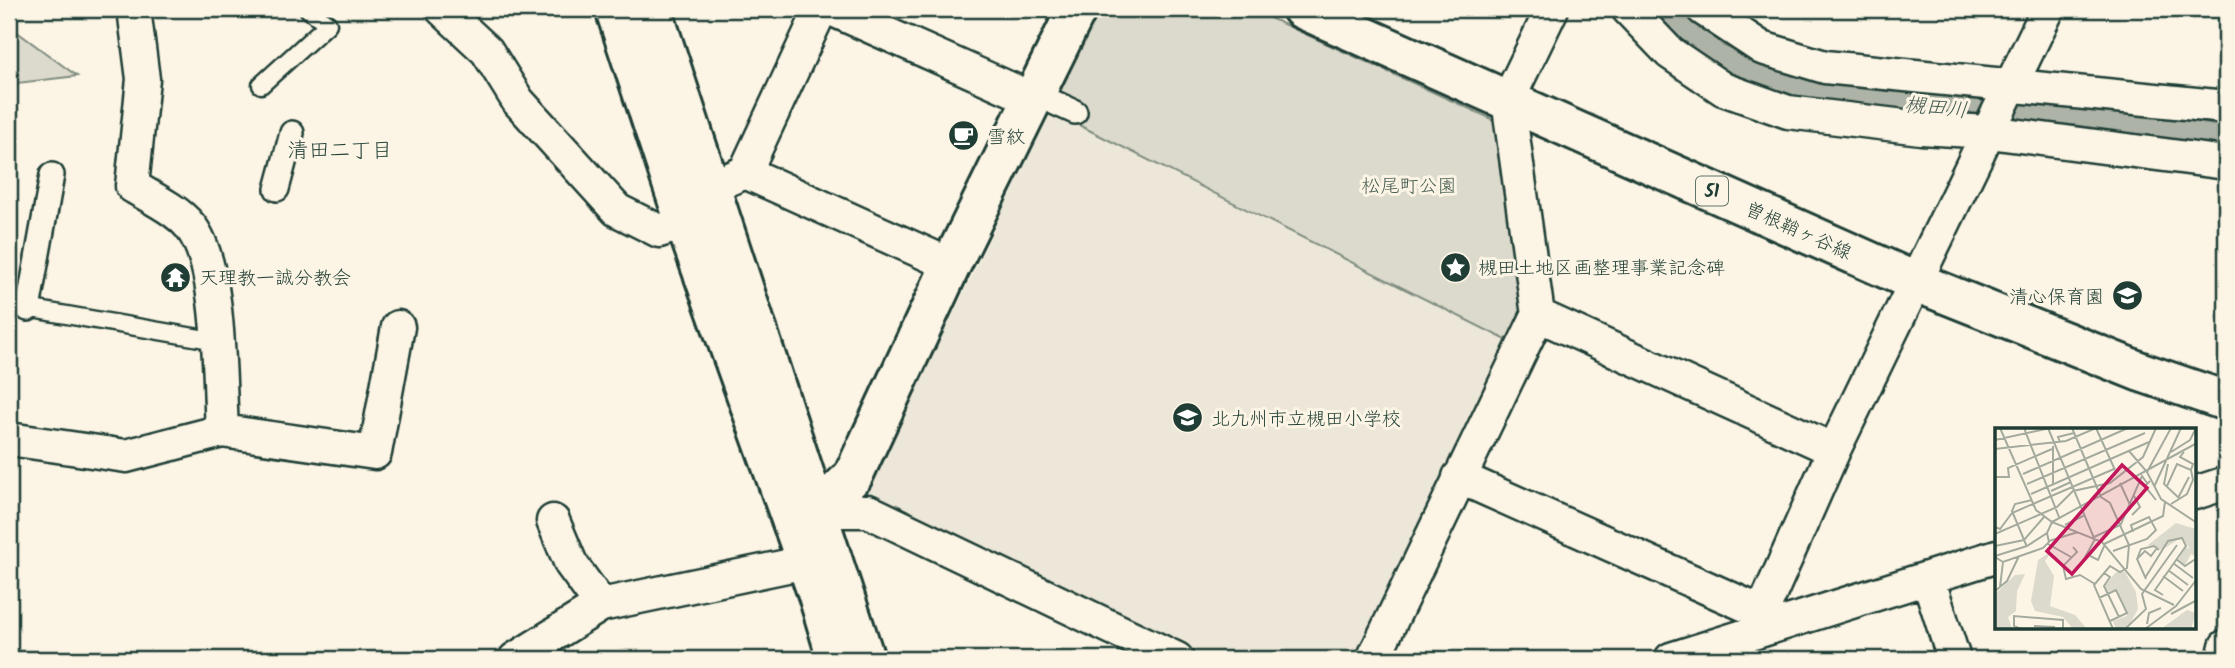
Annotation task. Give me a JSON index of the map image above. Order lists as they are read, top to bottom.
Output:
{
  "streets": {
    "street": ["51", "曽根鞘ヶ谷線"]
  },
  "districts": ["清田二丁目"],
  "water": ["槻田川"],
  "parks": ["松尾町公園"],
  "places": {
    "cafe": ["雪紋"],
    "place": ["槻田土地区画整理事業記念碑"],
    "temple": ["天理教一誠分教会"],
    "school or university": ["清心保育園", "北九州市立槻田小学校"]
  }
}
